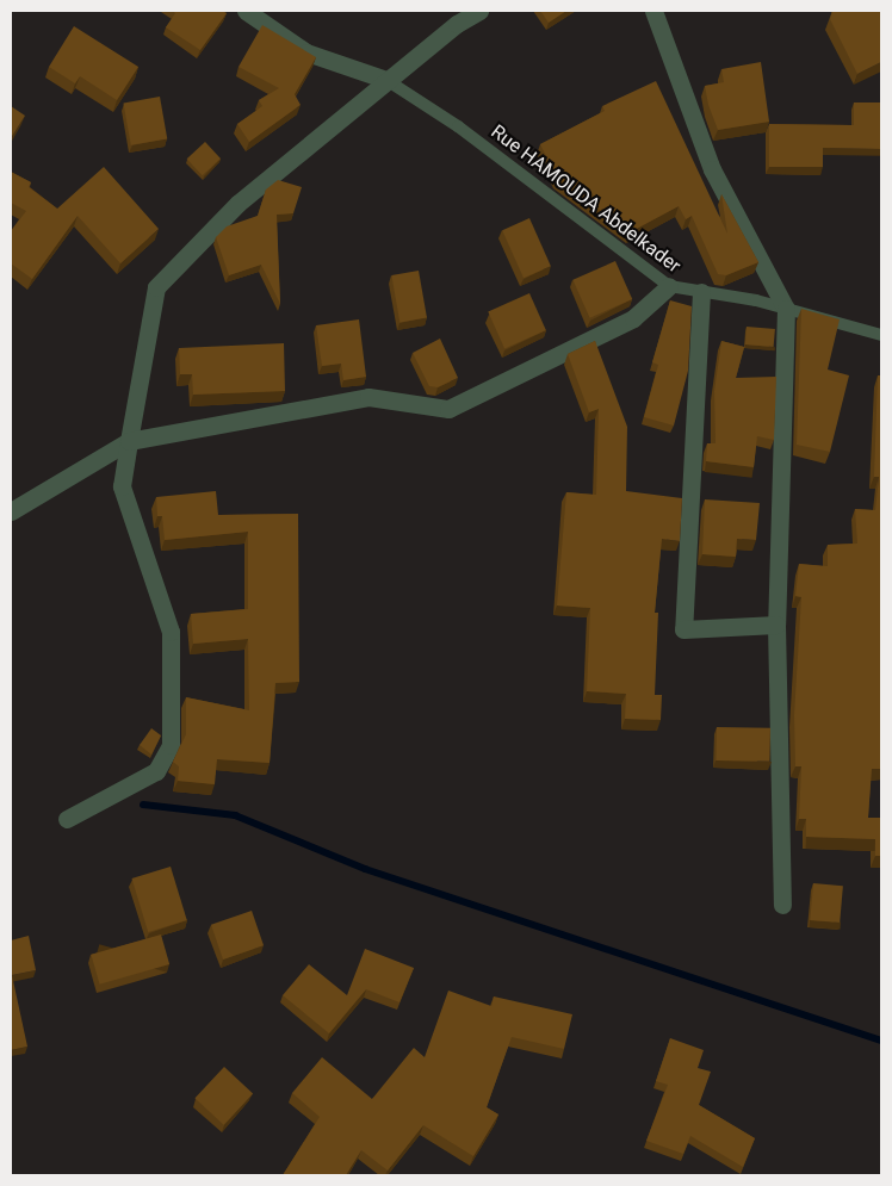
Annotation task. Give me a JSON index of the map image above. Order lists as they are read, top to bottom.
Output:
{
  "streets": {
    "lane": ["Rue HAMOUDA Abdelkader"]
  }
}
